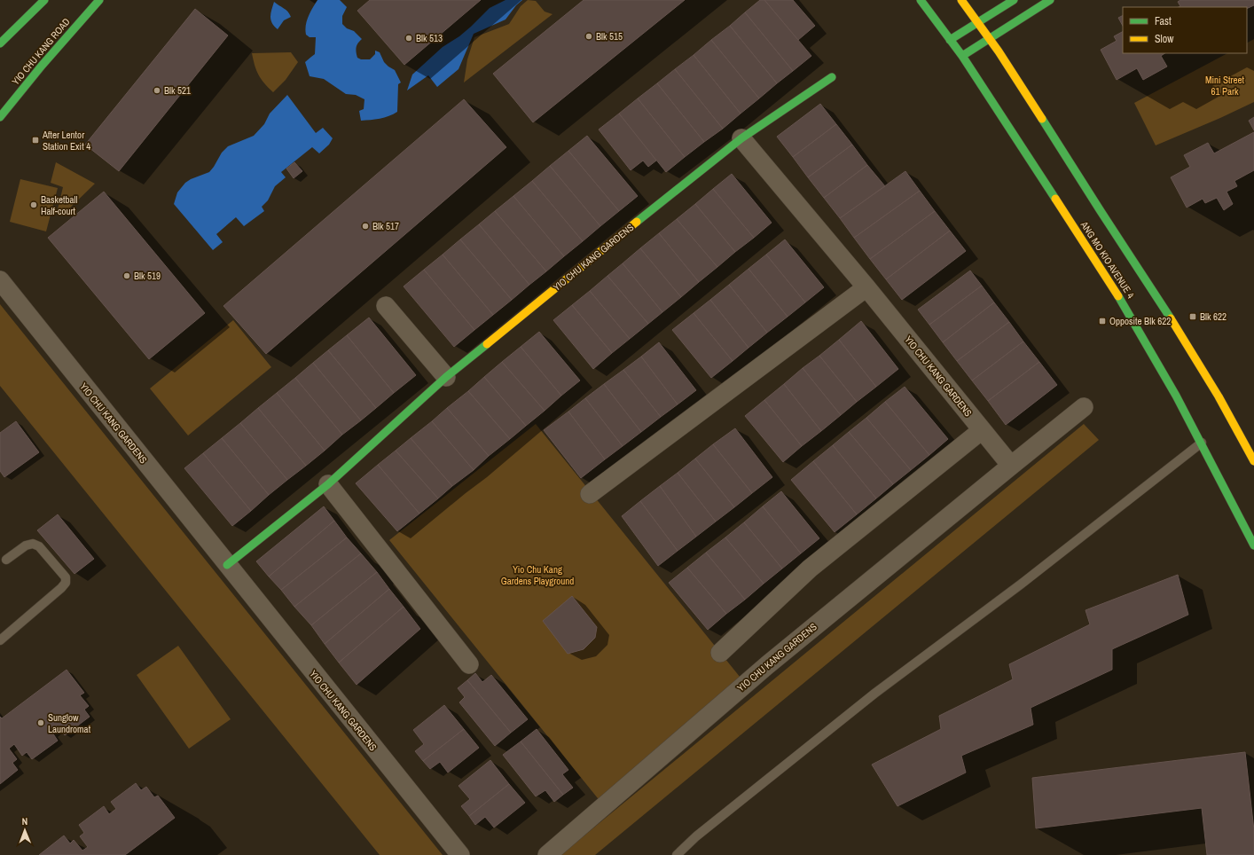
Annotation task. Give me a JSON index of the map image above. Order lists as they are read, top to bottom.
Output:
{
  "streets": {
    "main road": ["YIO CHU KANG ROAD", "YIO CHU KANG GARDENS", "ANG MO KIO AVENUE 4"]
  },
  "parks": ["Mini Street 61 Park", "Yio Chu Kang Gardens Playground"],
  "places": {
    "other": [
      "Blk 515",
      "Blk 513",
      "Blk 521",
      "Basketball Half-court",
      "Blk 517",
      "Blk 519",
      "Sunglow Laundromat"
    ],
    "transit": ["After Lentor Station Exit 4", "Blk 622", "Opposite Blk 622"]
  },
  "legend": ["Fast", "Slow"],
  "north": "top"
}
